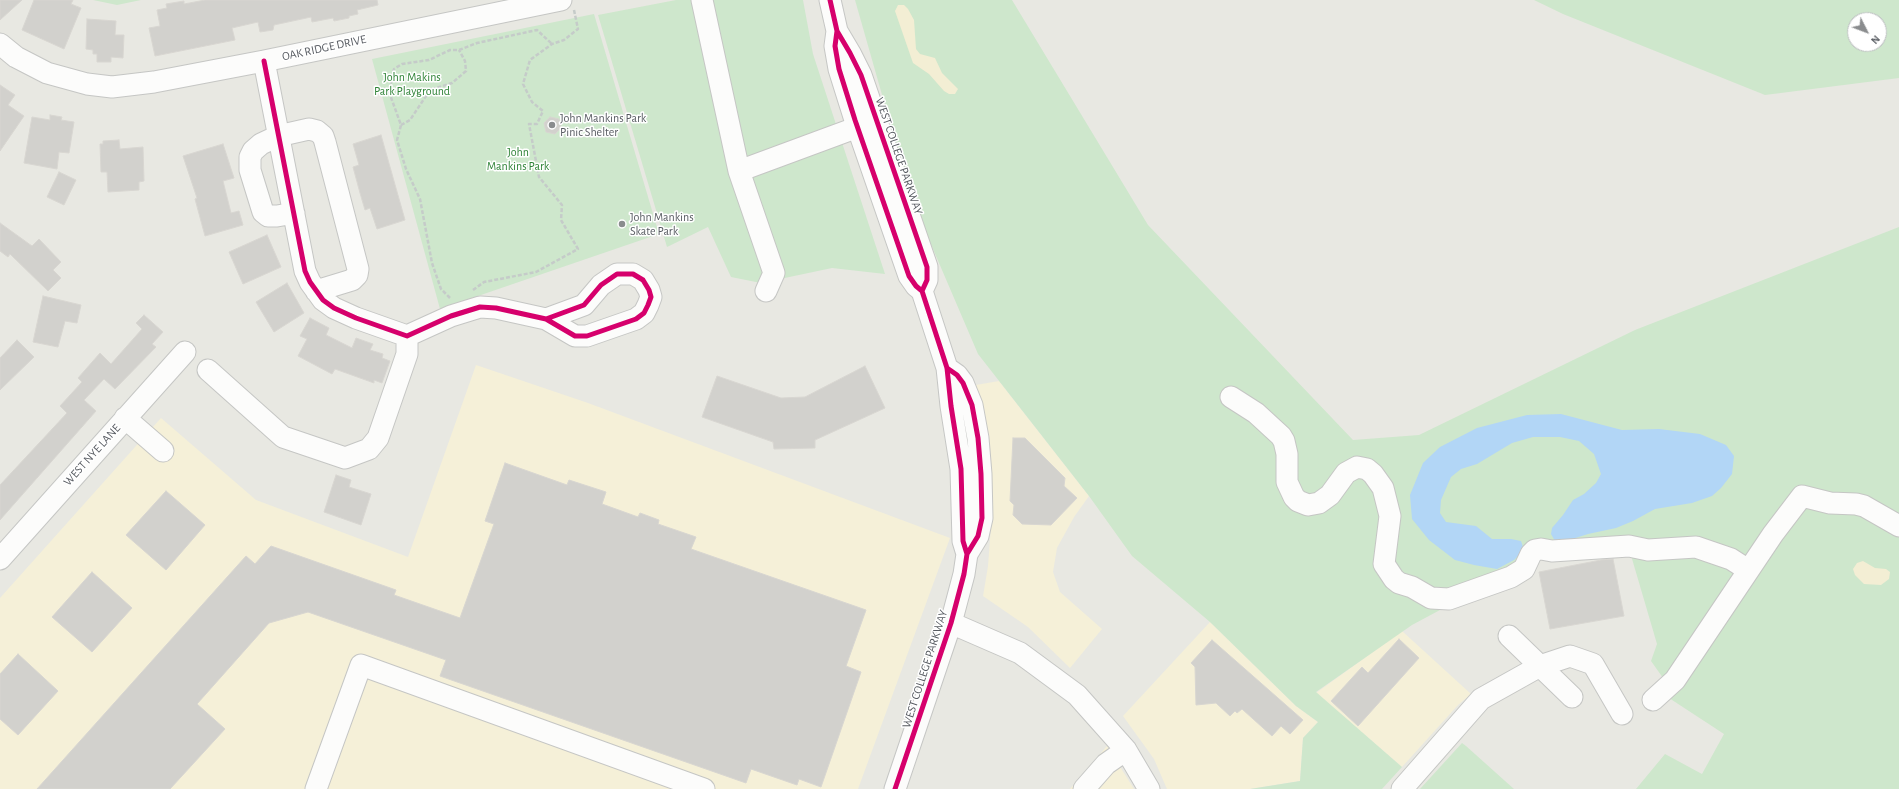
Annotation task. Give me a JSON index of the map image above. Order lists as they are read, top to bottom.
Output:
{
  "streets": {
    "street": ["OAK RIDGE DRIVE", "WEST COLLEGE PARKWAY", "WEST NYE LANE"]
  },
  "parks": ["John Makins Park Playground", "John Mankins Park"],
  "places": ["John Mankins Park Pinic Shelter", "John Mankins Skate Park"],
  "north": "bottom right"
}
